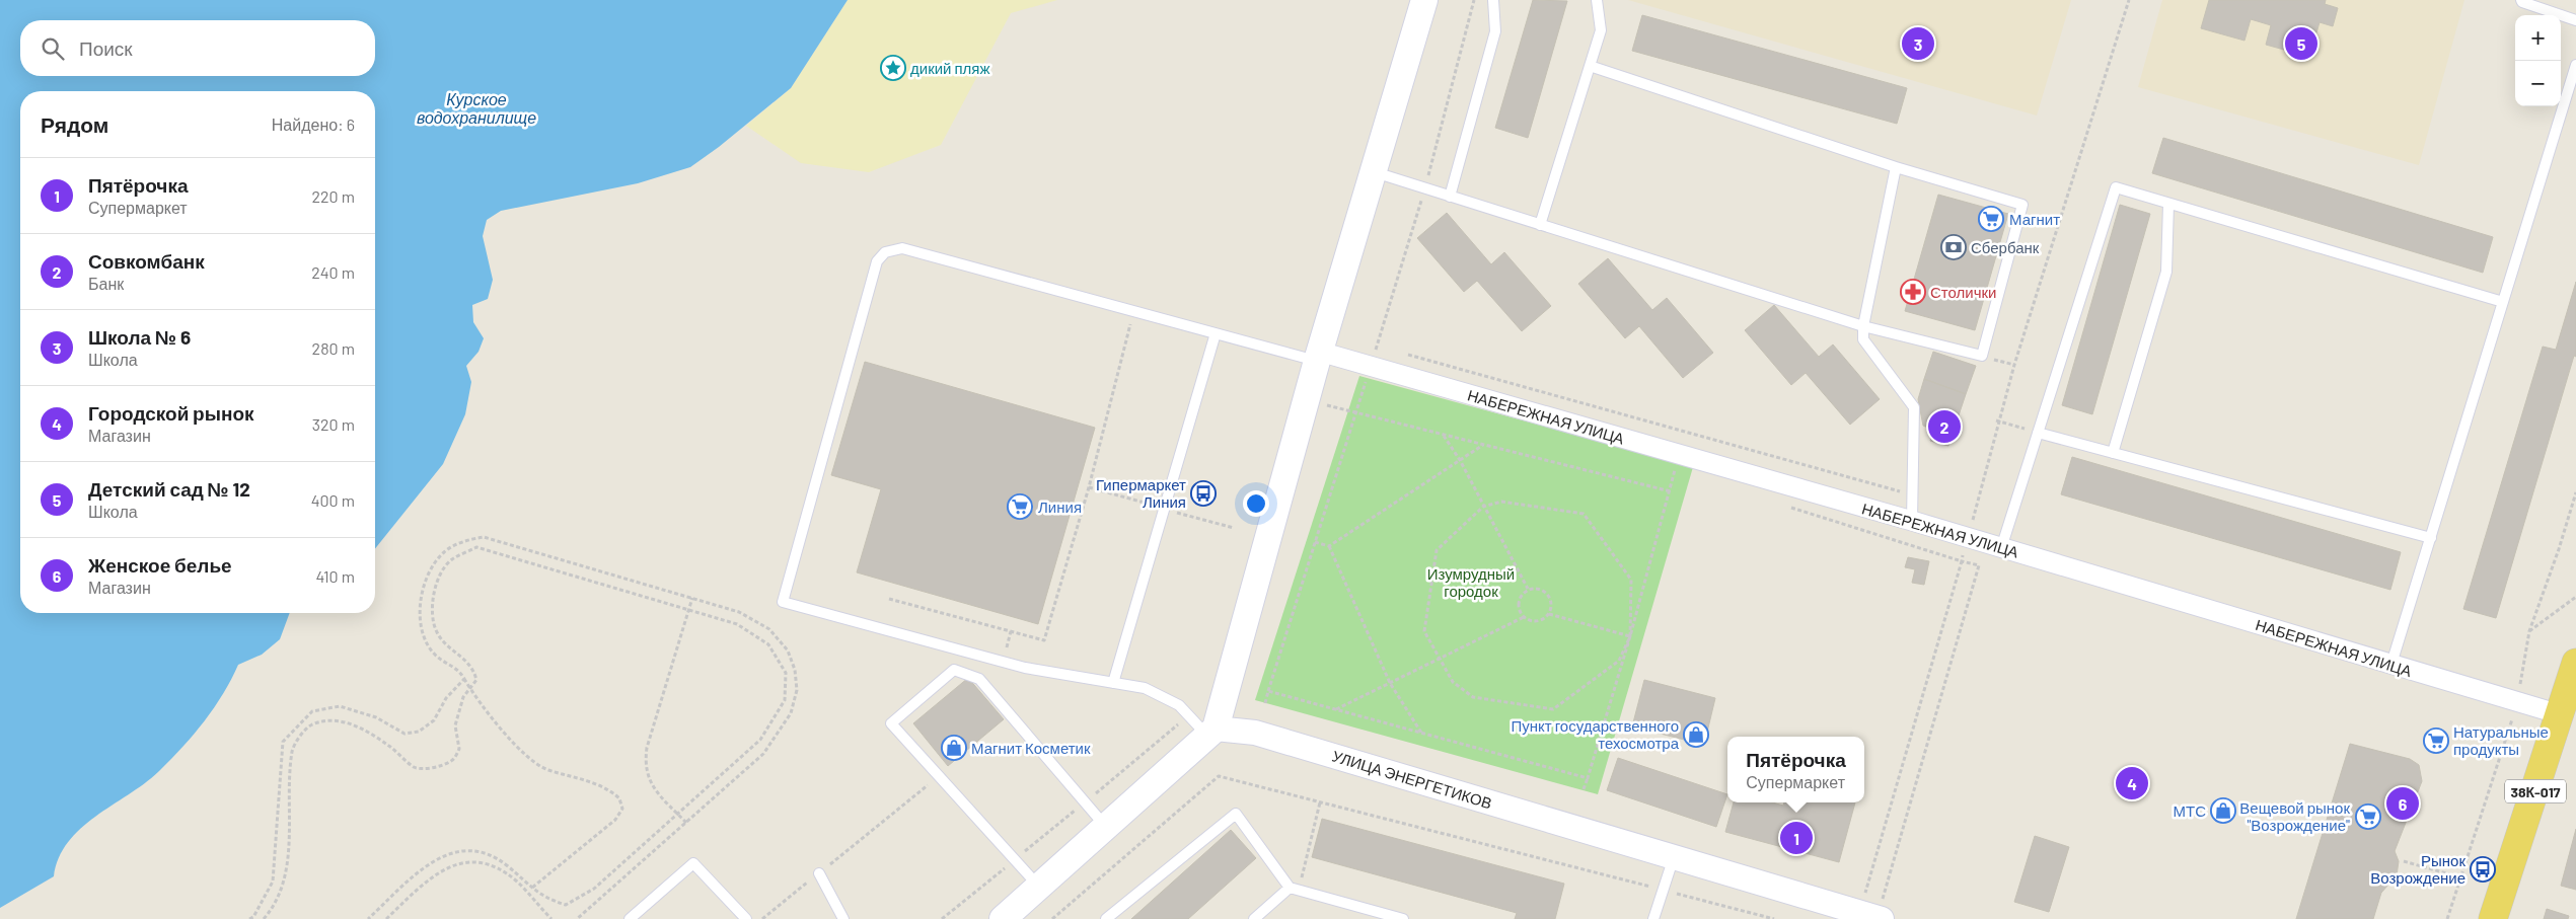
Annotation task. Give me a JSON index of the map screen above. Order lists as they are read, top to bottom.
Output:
{
  "streets": {
    "main road": ["38К-017"],
    "street": ["НАБЕРЕЖНАЯ УЛИЦА", "УЛИЦА ЭНЕРГЕТИКОВ"]
  },
  "crossings": [
    ["НАБЕРЕЖНАЯ УЛИЦА", "38К-017"]
  ],
  "water": ["Курское водохранилище"],
  "parks": ["Изумрудный городок"],
  "places": {
    "place": ["дикий пляж"],
    "supermarket": [
      "Магнит",
      "Линия",
      "Натуральные продукты",
      "Вещевой рынок \"Возрождение\""
    ],
    "bank": ["Сбербанк"],
    "pharmacy": ["Столички"],
    "bus stop": ["Гипермаркет Линия", "Рынок Возрождение"],
    "shop": ["Пункт государственного техосмотра", "Магнит Косметик", "МТС"]
  },
  "page": {
    "map_buttons": ["+", "−"],
    "search": "Поиск",
    "pins": [
      "3",
      "5",
      "2",
      "4",
      "6",
      "1"
    ],
    "heading": ["Рядом", "Найдено: 6"],
    "list": [
      {
        "mark": "1",
        "name": "Пятёрочка",
        "note": "Супермаркет",
        "value": "220 m"
      },
      {
        "mark": "2",
        "name": "Совкомбанк",
        "note": "Банк",
        "value": "240 m"
      },
      {
        "mark": "3",
        "name": "Школа № 6",
        "note": "Школа",
        "value": "280 m"
      },
      {
        "mark": "4",
        "name": "Городской рынок",
        "note": "Магазин",
        "value": "320 m"
      },
      {
        "mark": "5",
        "name": "Детский сад № 12",
        "note": "Школа",
        "value": "400 m"
      },
      {
        "mark": "6",
        "name": "Женское белье",
        "note": "Магазин",
        "value": "410 m"
      }
    ],
    "popup": ["Пятёрочка", "Супермаркет"]
  }
}
